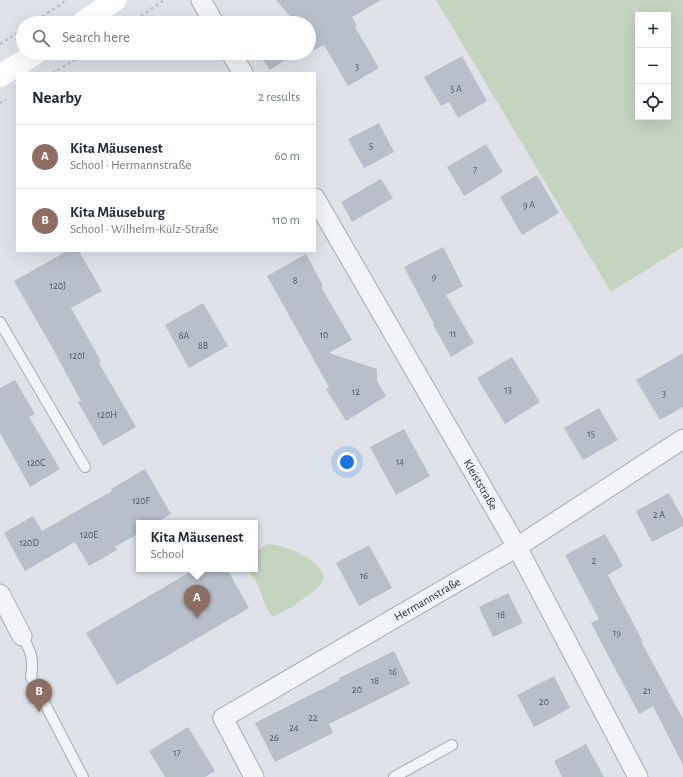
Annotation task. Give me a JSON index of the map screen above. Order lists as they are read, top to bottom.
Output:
{
  "streets": {
    "street": ["Kleiststraße", "Hermannstraße"]
  },
  "crossings": [
    ["Kleiststraße", "Hermannstraße"]
  ],
  "house_numbers": [
    "3",
    "5 A",
    "5",
    "7",
    "9 A",
    "9",
    "8",
    "120J",
    "11",
    "10",
    "8A",
    "8B",
    "120I",
    "13",
    "12",
    "3",
    "120H",
    "15",
    "14",
    "120C",
    "120F",
    "2 A",
    "120E",
    "120D",
    "2",
    "16",
    "18",
    "19",
    "16",
    "18",
    "20",
    "21",
    "20",
    "22",
    "24",
    "26",
    "17"
  ],
  "page": {
    "map_buttons": ["+", "−"],
    "search": "Search here",
    "heading": ["Nearby", "2 results"],
    "list": [
      {
        "mark": "A",
        "name": "Kita Mäusenest",
        "note": "School · Hermannstraße",
        "value": "60 m"
      },
      {
        "mark": "B",
        "name": "Kita Mäuseburg",
        "note": "School · Wilhelm-Külz-Straße",
        "value": "110 m"
      }
    ],
    "popup": ["Kita Mäusenest", "School"],
    "pins": ["A", "B"]
  }
}
